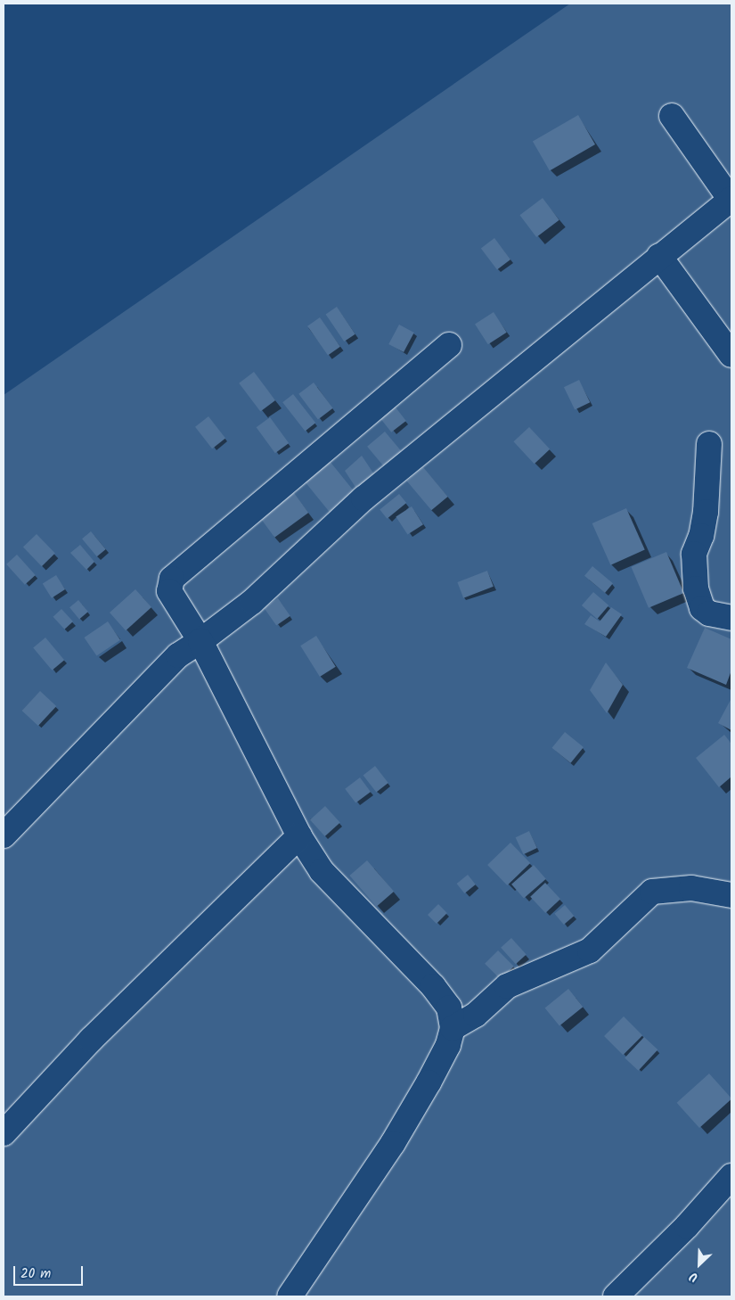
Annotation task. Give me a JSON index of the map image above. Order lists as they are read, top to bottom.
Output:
{
  "scale_bar": "20 m",
  "north": "bottom left"
}
